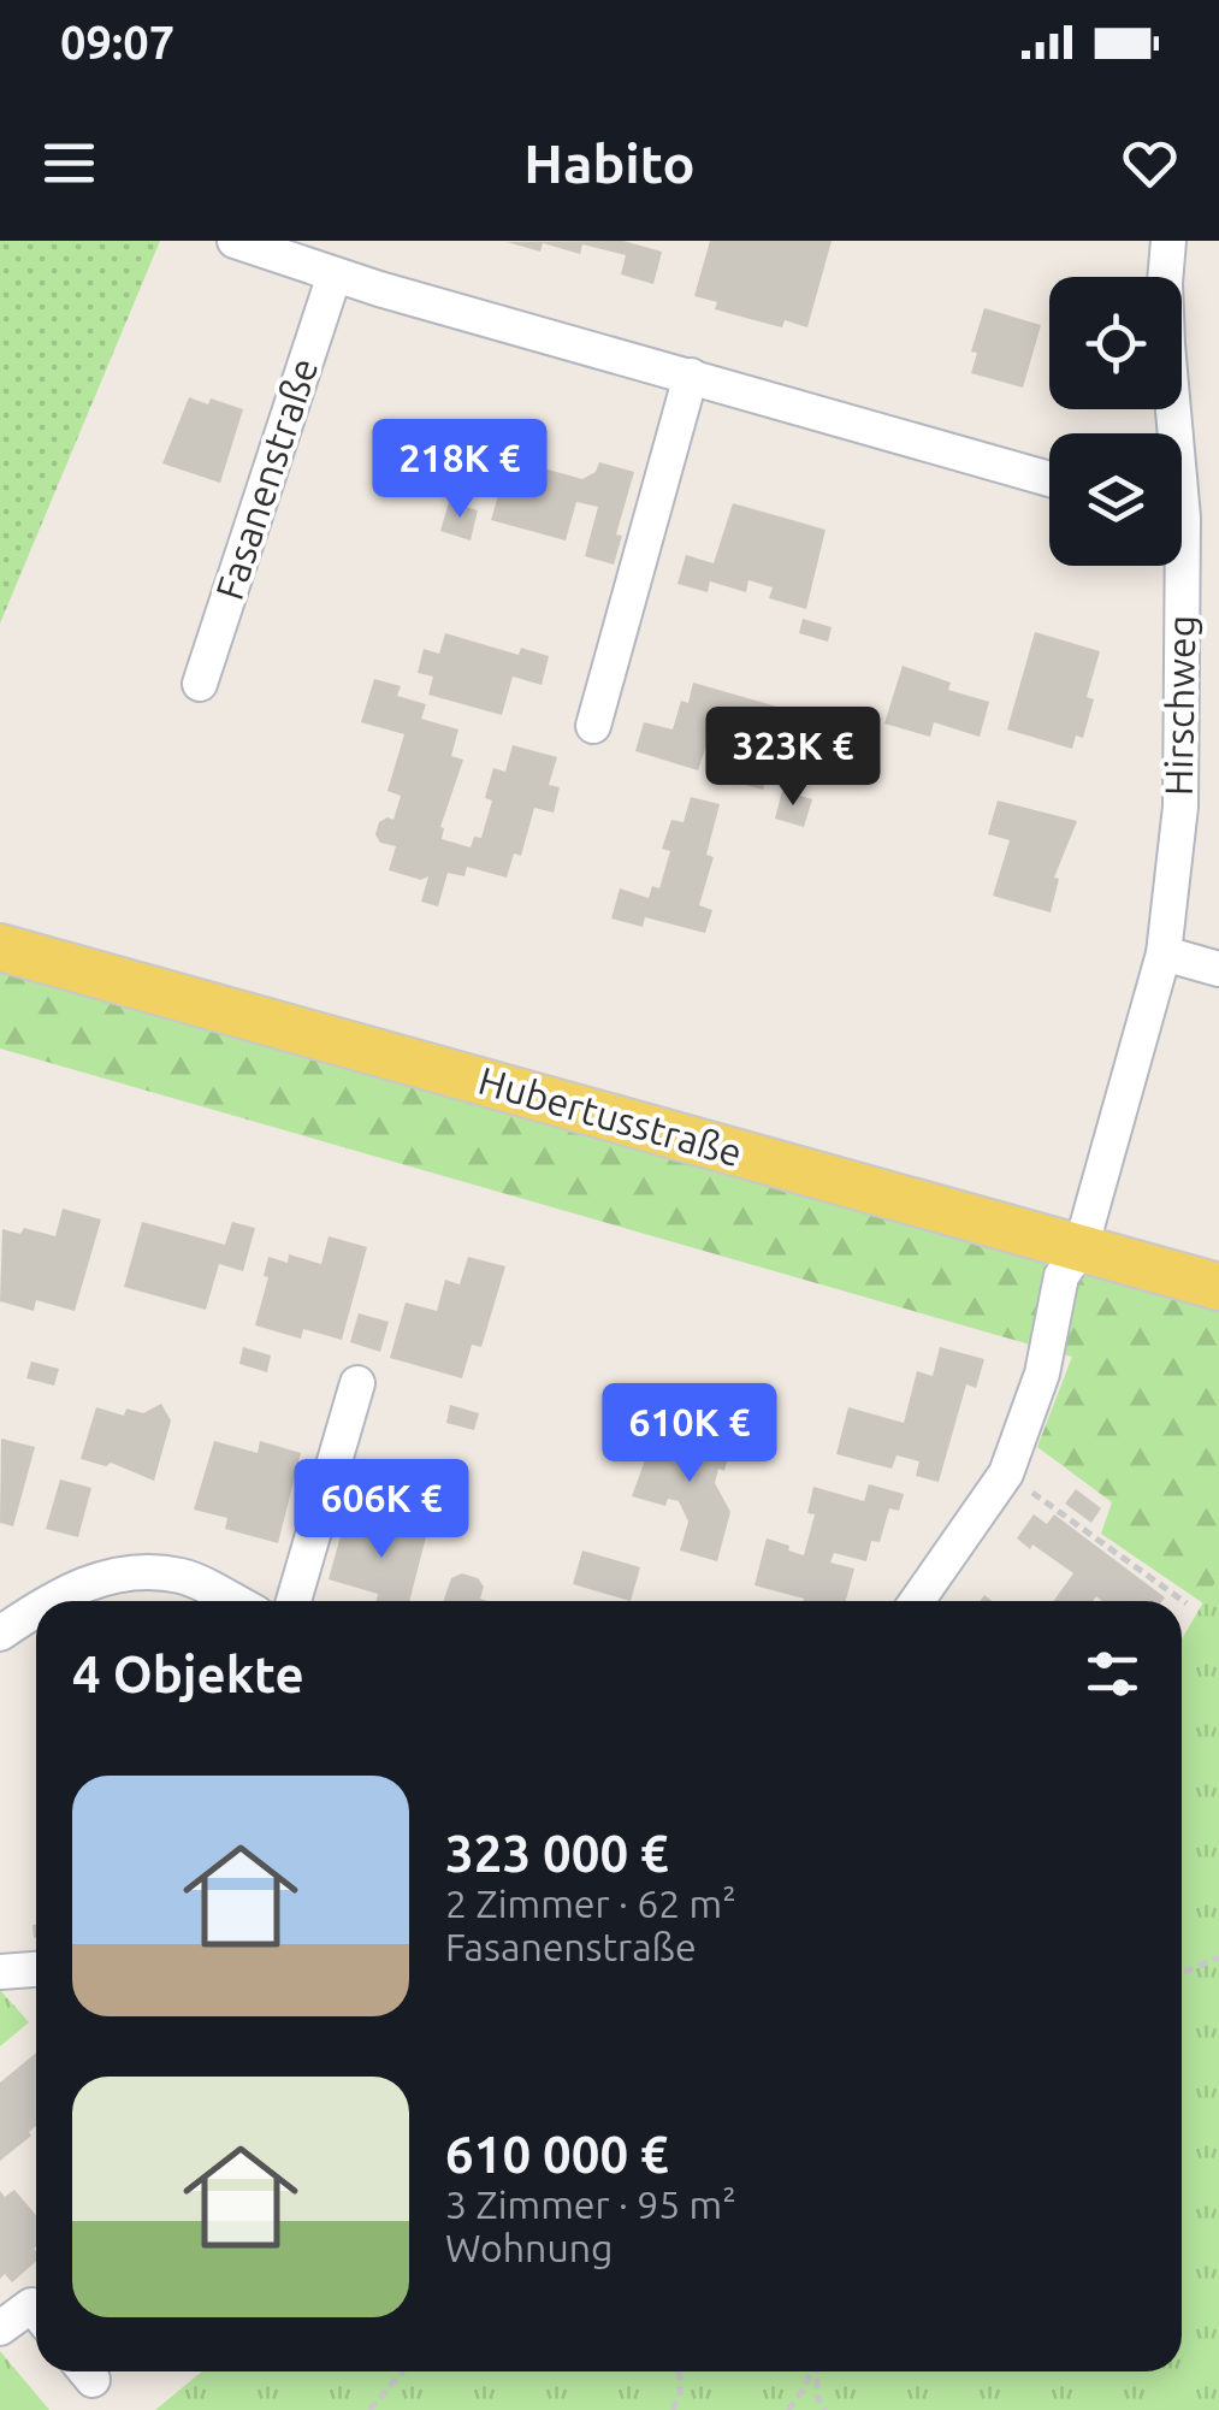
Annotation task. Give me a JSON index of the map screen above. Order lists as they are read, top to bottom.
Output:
{
  "streets": {
    "main road": ["Hubertusstraße"],
    "street": ["Fasanenstraße", "Hirschweg"]
  },
  "crossings": [
    ["Hirschweg", "Hubertusstraße"]
  ],
  "page": {
    "status": "09:07",
    "header": "Habito",
    "price": [
      "218K €",
      "323K €",
      "610K €",
      "606K €"
    ],
    "heading": "4 Objekte",
    "list": [
      {
        "name": "323 000 €",
        "note": "2 Zimmer · 62 m² · Fasanenstraße"
      },
      {
        "name": "610 000 €",
        "note": "3 Zimmer · 95 m² · Wohnung"
      }
    ]
  }
}
